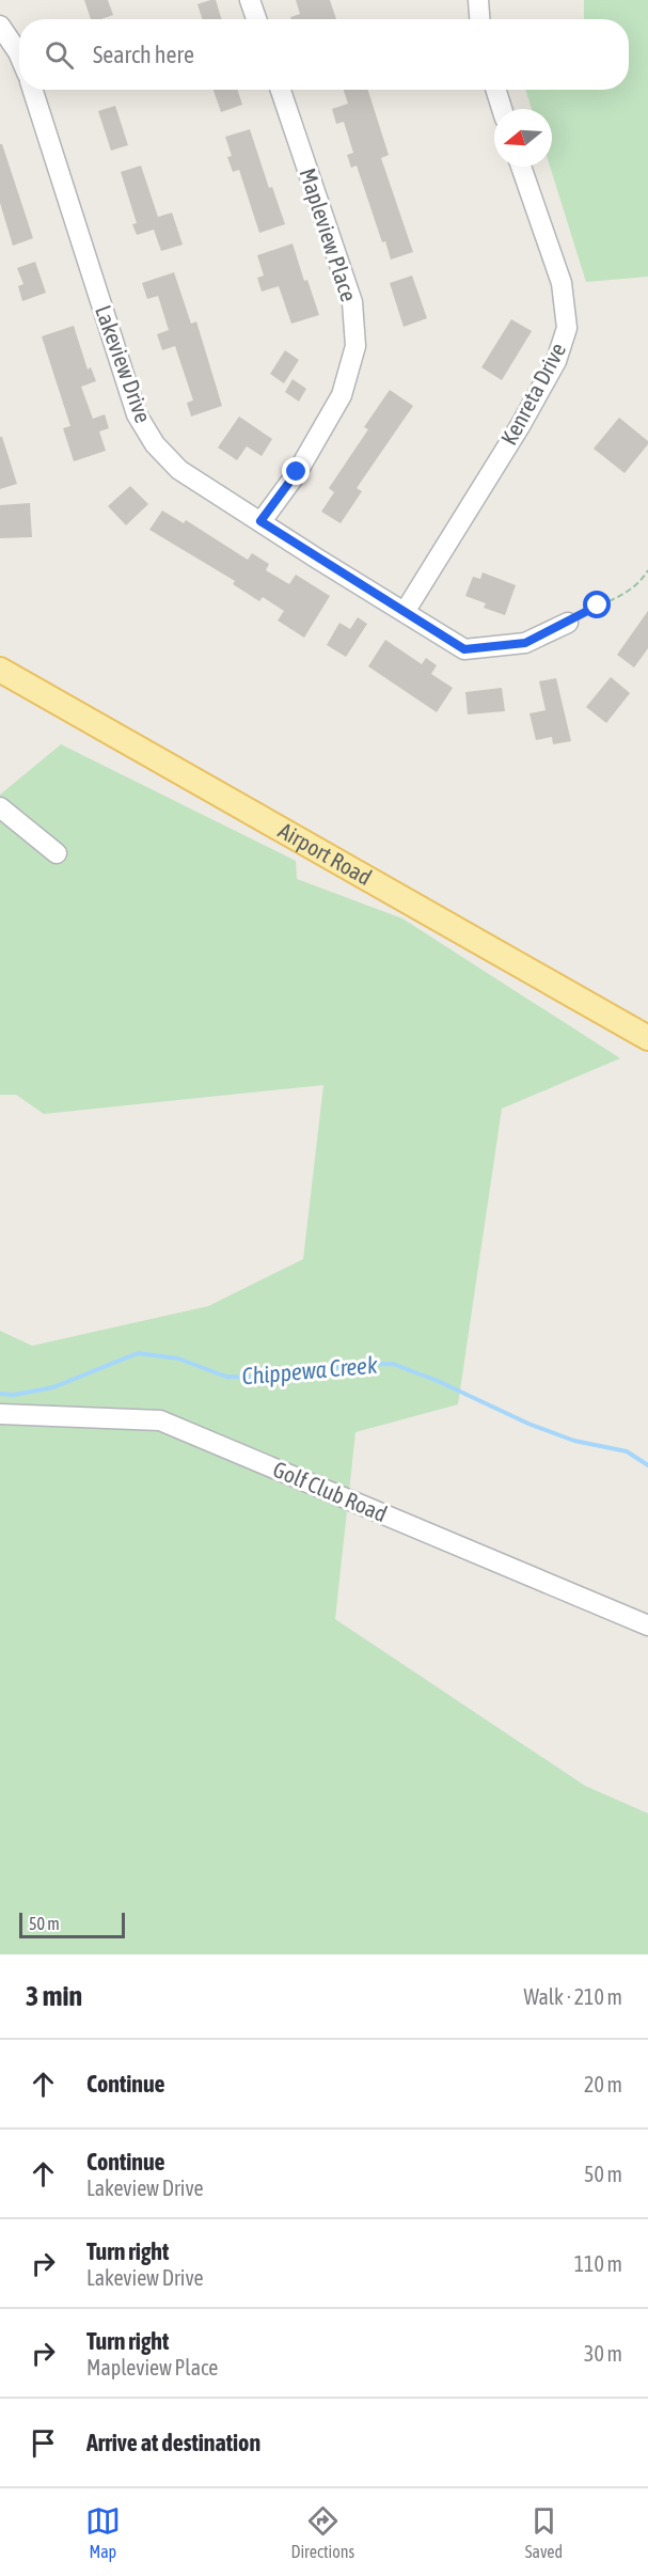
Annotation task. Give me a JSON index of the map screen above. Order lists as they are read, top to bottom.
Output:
{
  "streets": {
    "main road": ["Airport Road"],
    "street": [
      "Mapleview Place",
      "Lakeview Drive",
      "Kenreta Drive",
      "Golf Club Road"
    ]
  },
  "crossings": [
    ["Mapleview Place", "Lakeview Drive"],
    ["Lakeview Drive", "Kenreta Drive"]
  ],
  "water": ["Chippewa Creek"],
  "scale_bar": "50 m",
  "north": "left",
  "page": {
    "search": "Search here",
    "scale": "50 m",
    "heading": ["3 min", "Walk · 210 m"],
    "list": [
      ["Continue", "20 m"],
      ["Continue", "Lakeview Drive", "50 m"],
      ["Turn right", "Lakeview Drive", "110 m"],
      ["Turn right", "Mapleview Place", "30 m"],
      "Arrive at destination"
    ],
    "nav": ["Map", "Directions", "Saved"]
  }
}
